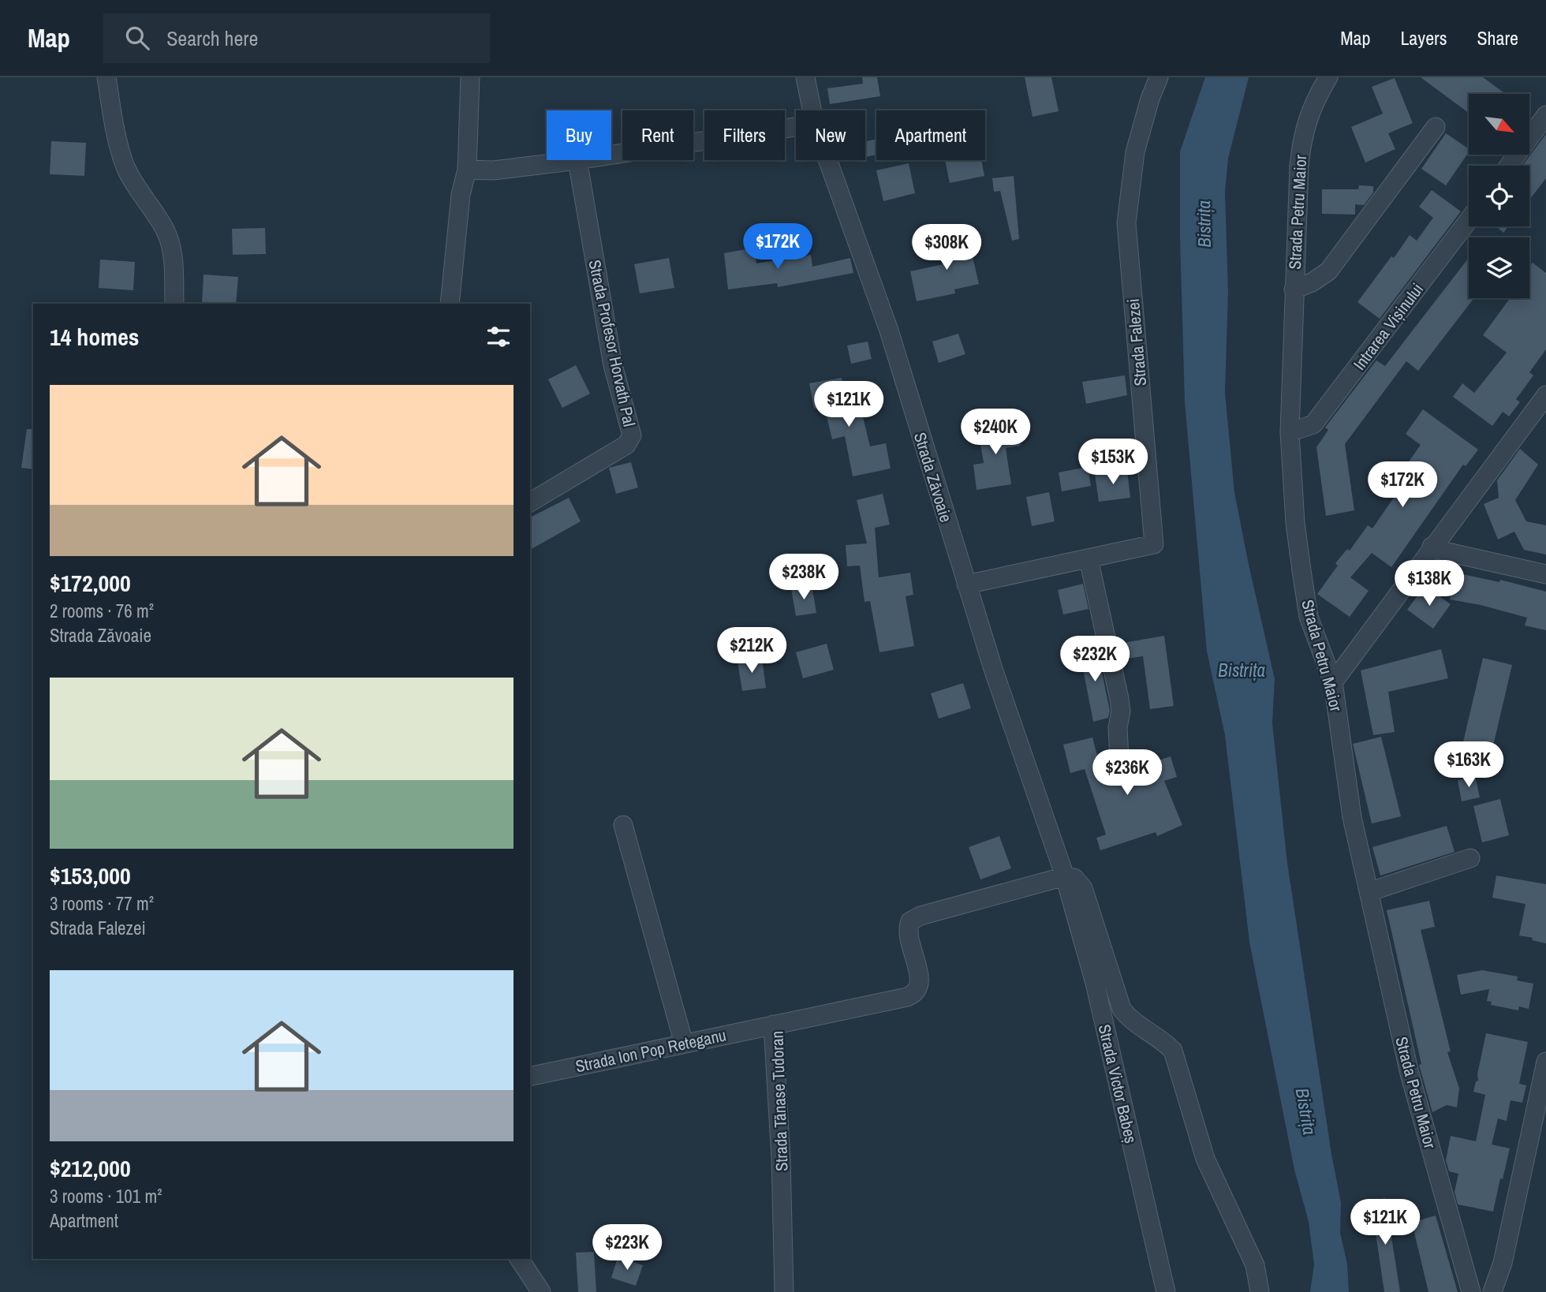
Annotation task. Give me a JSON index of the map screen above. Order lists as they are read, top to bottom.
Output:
{
  "streets": {
    "street": [
      "Strada Petru Maior",
      "Intrarea Vișinului",
      "Strada Falezei",
      "Strada Profesor Horvath Pal",
      "Strada Zăvoaie",
      "Strada Ion Pop Reteganu",
      "Strada Victor Babeș",
      "Strada Tănase Tudoran"
    ]
  },
  "crossings": [
    ["Strada Petru Maior", "Intrarea Vișinului"],
    ["Strada Falezei", "Strada Zăvoaie"],
    ["Strada Zăvoaie", "Strada Victor Babeș"],
    ["Strada Zăvoaie", "Strada Tănase Tudoran"],
    ["Strada Ion Pop Reteganu", "Strada Tănase Tudoran"],
    ["Strada Victor Babeș", "Strada Tănase Tudoran"]
  ],
  "water": ["Bistrița"],
  "north": "bottom right",
  "page": {
    "header": "Map",
    "search": "Search here",
    "nav": ["Map", "Layers", "Share"],
    "chip": [
      "Buy",
      "Rent",
      "Filters",
      "New",
      "Apartment"
    ],
    "price": [
      "$172K",
      "$308K",
      "$121K",
      "$240K",
      "$153K",
      "$172K",
      "$238K",
      "$138K",
      "$212K",
      "$232K",
      "$163K",
      "$236K",
      "$121K",
      "$223K"
    ],
    "heading": "14 homes",
    "list": [
      {
        "name": "$172,000",
        "note": "2 rooms · 76 m² · Strada Zăvoaie"
      },
      {
        "name": "$153,000",
        "note": "3 rooms · 77 m² · Strada Falezei"
      },
      {
        "name": "$212,000",
        "note": "3 rooms · 101 m² · Apartment"
      }
    ]
  }
}
